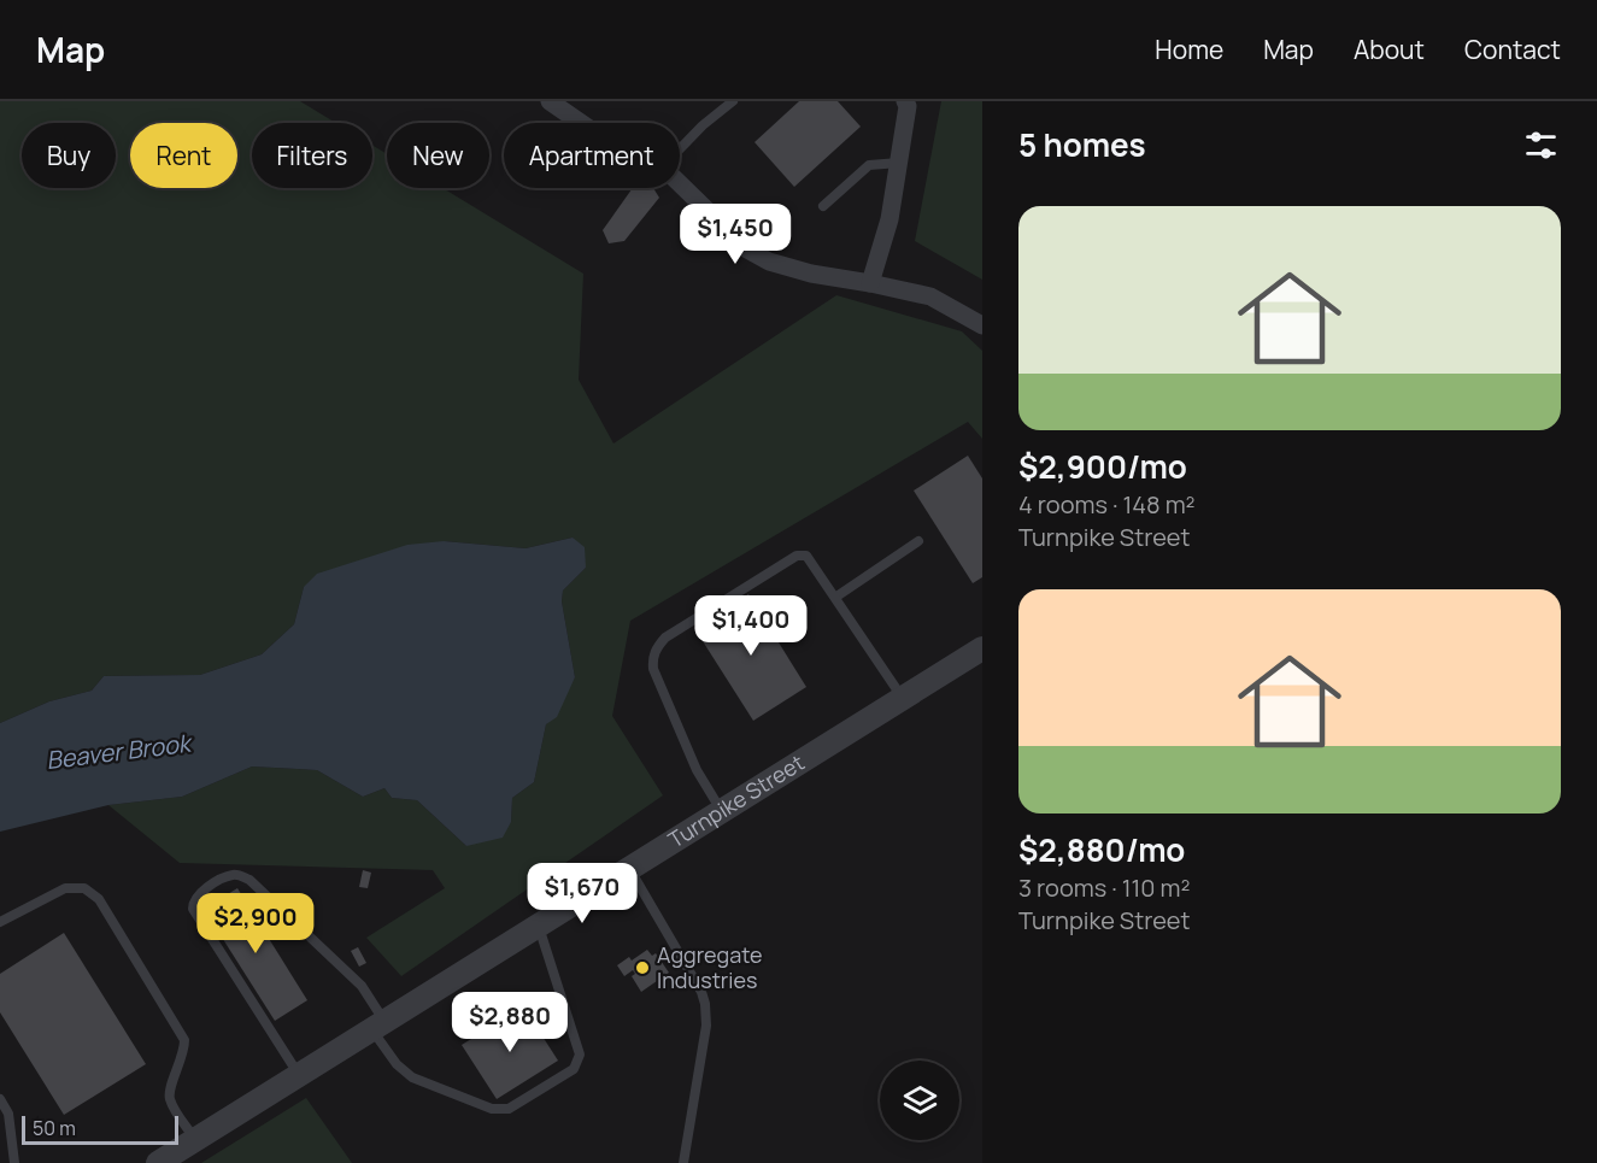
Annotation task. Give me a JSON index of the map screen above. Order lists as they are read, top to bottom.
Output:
{
  "streets": {
    "street": ["Turnpike Street"]
  },
  "water": ["Beaver Brook"],
  "places": ["Aggregate Industries"],
  "scale_bar": "50 m",
  "page": {
    "header": "Map",
    "nav": [
      "Home",
      "Map",
      "About",
      "Contact"
    ],
    "heading": "5 homes",
    "chip": [
      "Buy",
      "Rent",
      "Filters",
      "New",
      "Apartment"
    ],
    "list": [
      {
        "name": "$2,900/mo",
        "note": "4 rooms · 148 m² · Turnpike Street"
      },
      {
        "name": "$2,880/mo",
        "note": "3 rooms · 110 m² · Turnpike Street"
      }
    ],
    "price": [
      "$1,450",
      "$1,400",
      "$1,670",
      "$2,900",
      "$2,880"
    ],
    "scale": "50 m"
  }
}
